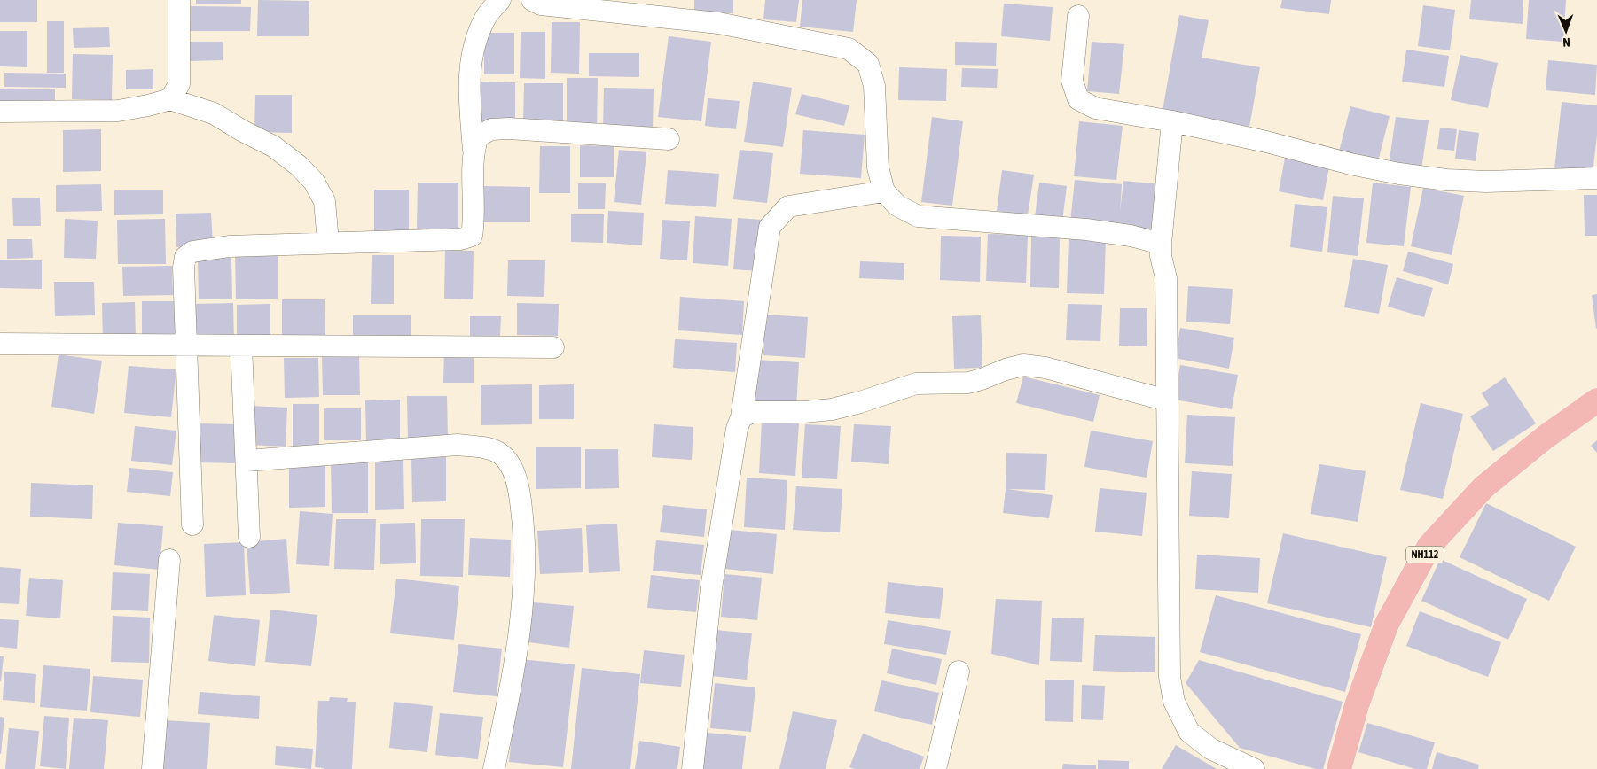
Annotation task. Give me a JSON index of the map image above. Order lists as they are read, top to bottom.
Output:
{
  "streets": {
    "highway": ["NH112"]
  },
  "north": "bottom"
}
